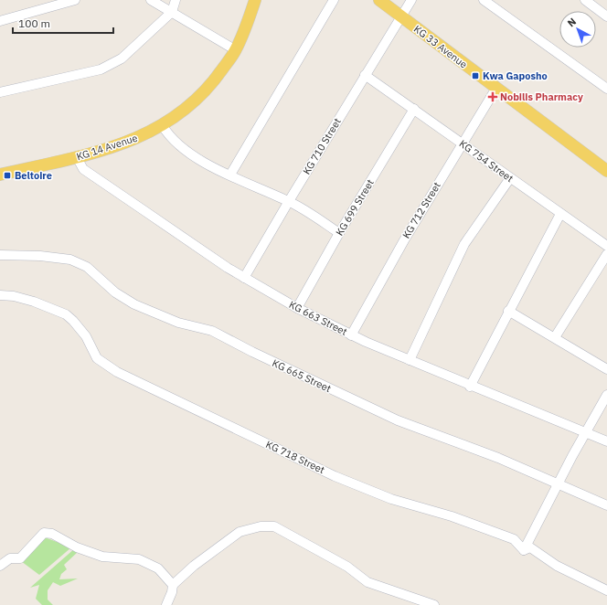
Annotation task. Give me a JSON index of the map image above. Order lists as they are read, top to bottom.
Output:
{
  "streets": {
    "main road": ["KG 33 Avenue", "KG 14 Avenue"],
    "street": [
      "KG 710 Street",
      "KG 754 Street",
      "KG 699 Street",
      "KG 712 Street",
      "KG 663 Street",
      "KG 665 Street",
      "KG 718 Street"
    ]
  },
  "crossings": [
    ["KG 33 Avenue", "KG 710 Street"],
    ["KG 33 Avenue", "KG 712 Street"],
    ["KG 710 Street", "KG 754 Street"],
    ["KG 710 Street", "KG 663 Street"],
    ["KG 14 Avenue", "KG 663 Street"],
    ["KG 754 Street", "KG 699 Street"],
    ["KG 754 Street", "KG 712 Street"],
    ["KG 699 Street", "KG 663 Street"],
    ["KG 712 Street", "KG 663 Street"]
  ],
  "places": {
    "transit": ["Kwa Gaposho", "Beltoire"],
    "health": ["Nobilis Pharmacy"]
  },
  "scale_bar": "100 m",
  "north": "top left"
}
